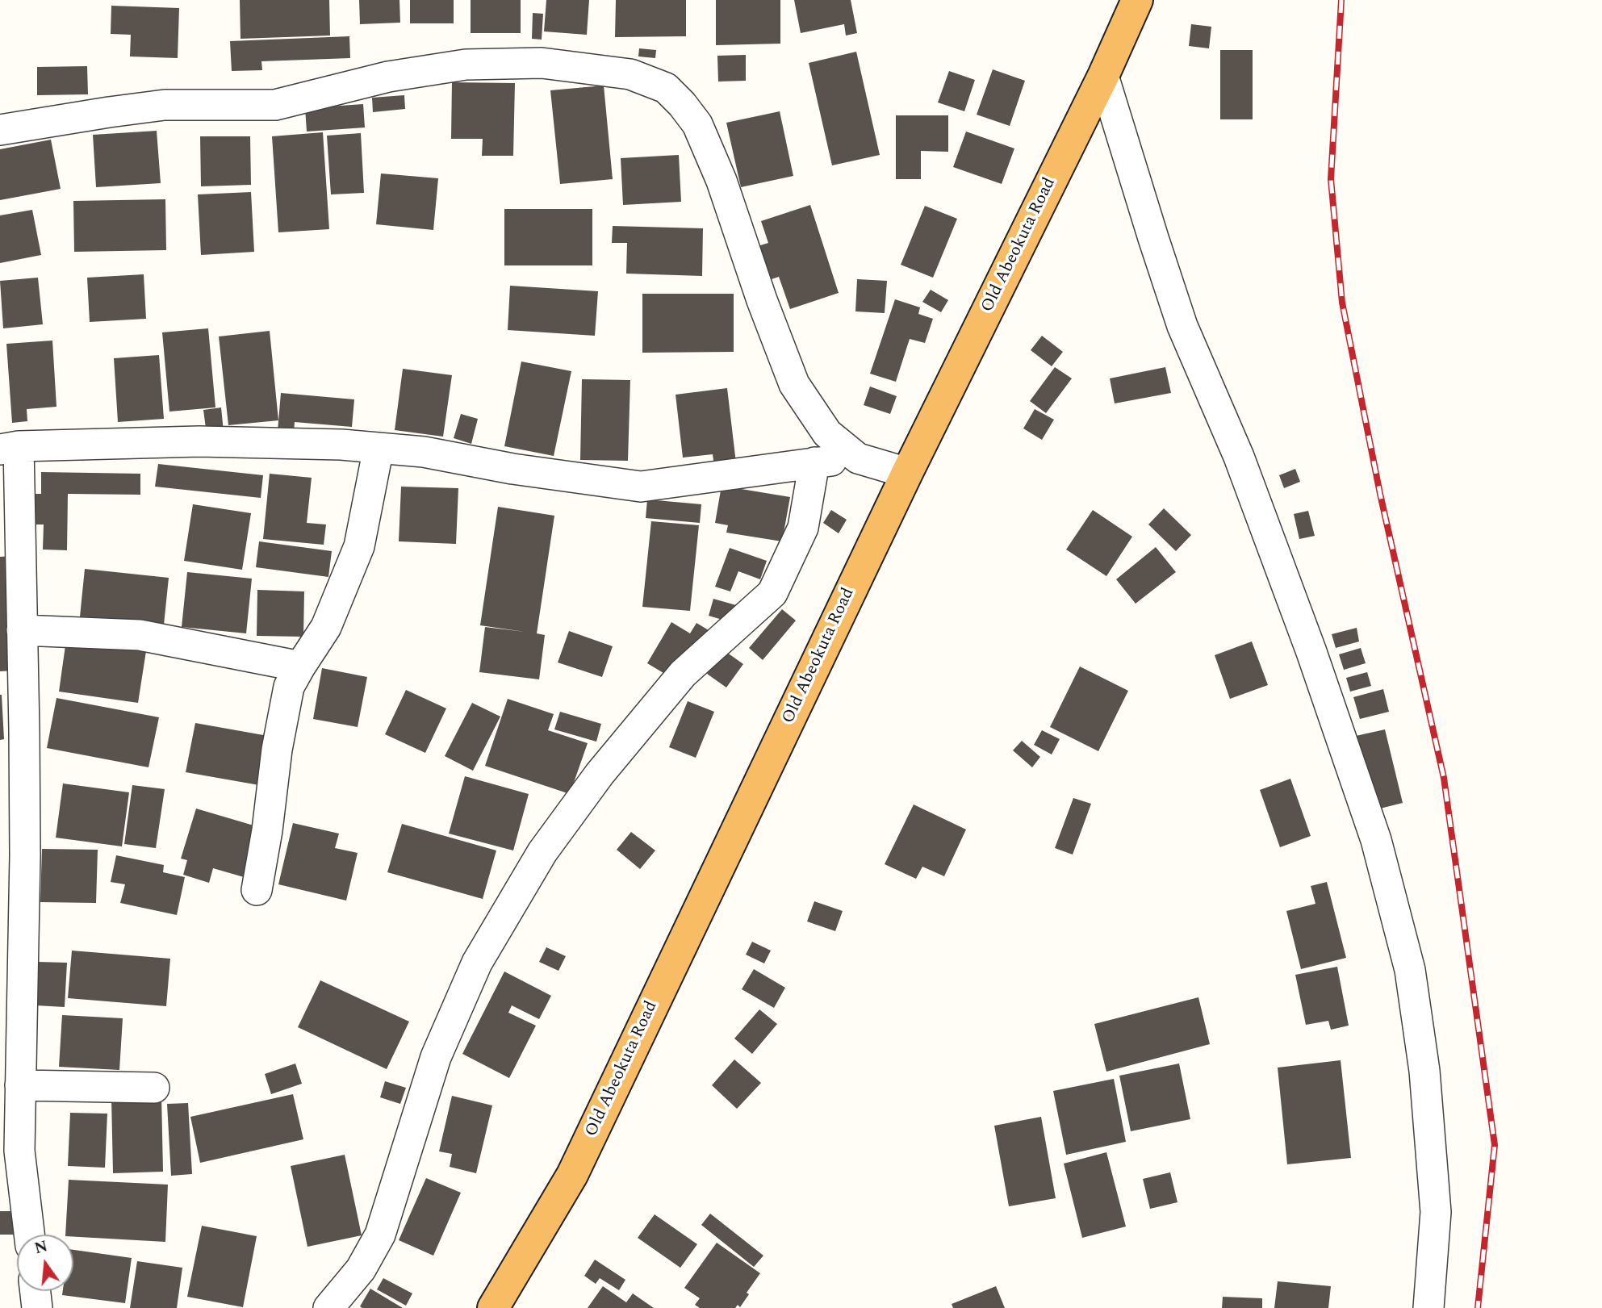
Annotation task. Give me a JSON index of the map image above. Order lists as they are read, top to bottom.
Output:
{
  "streets": {
    "highway": ["Old Abeokuta Road"]
  },
  "north": "top"
}
